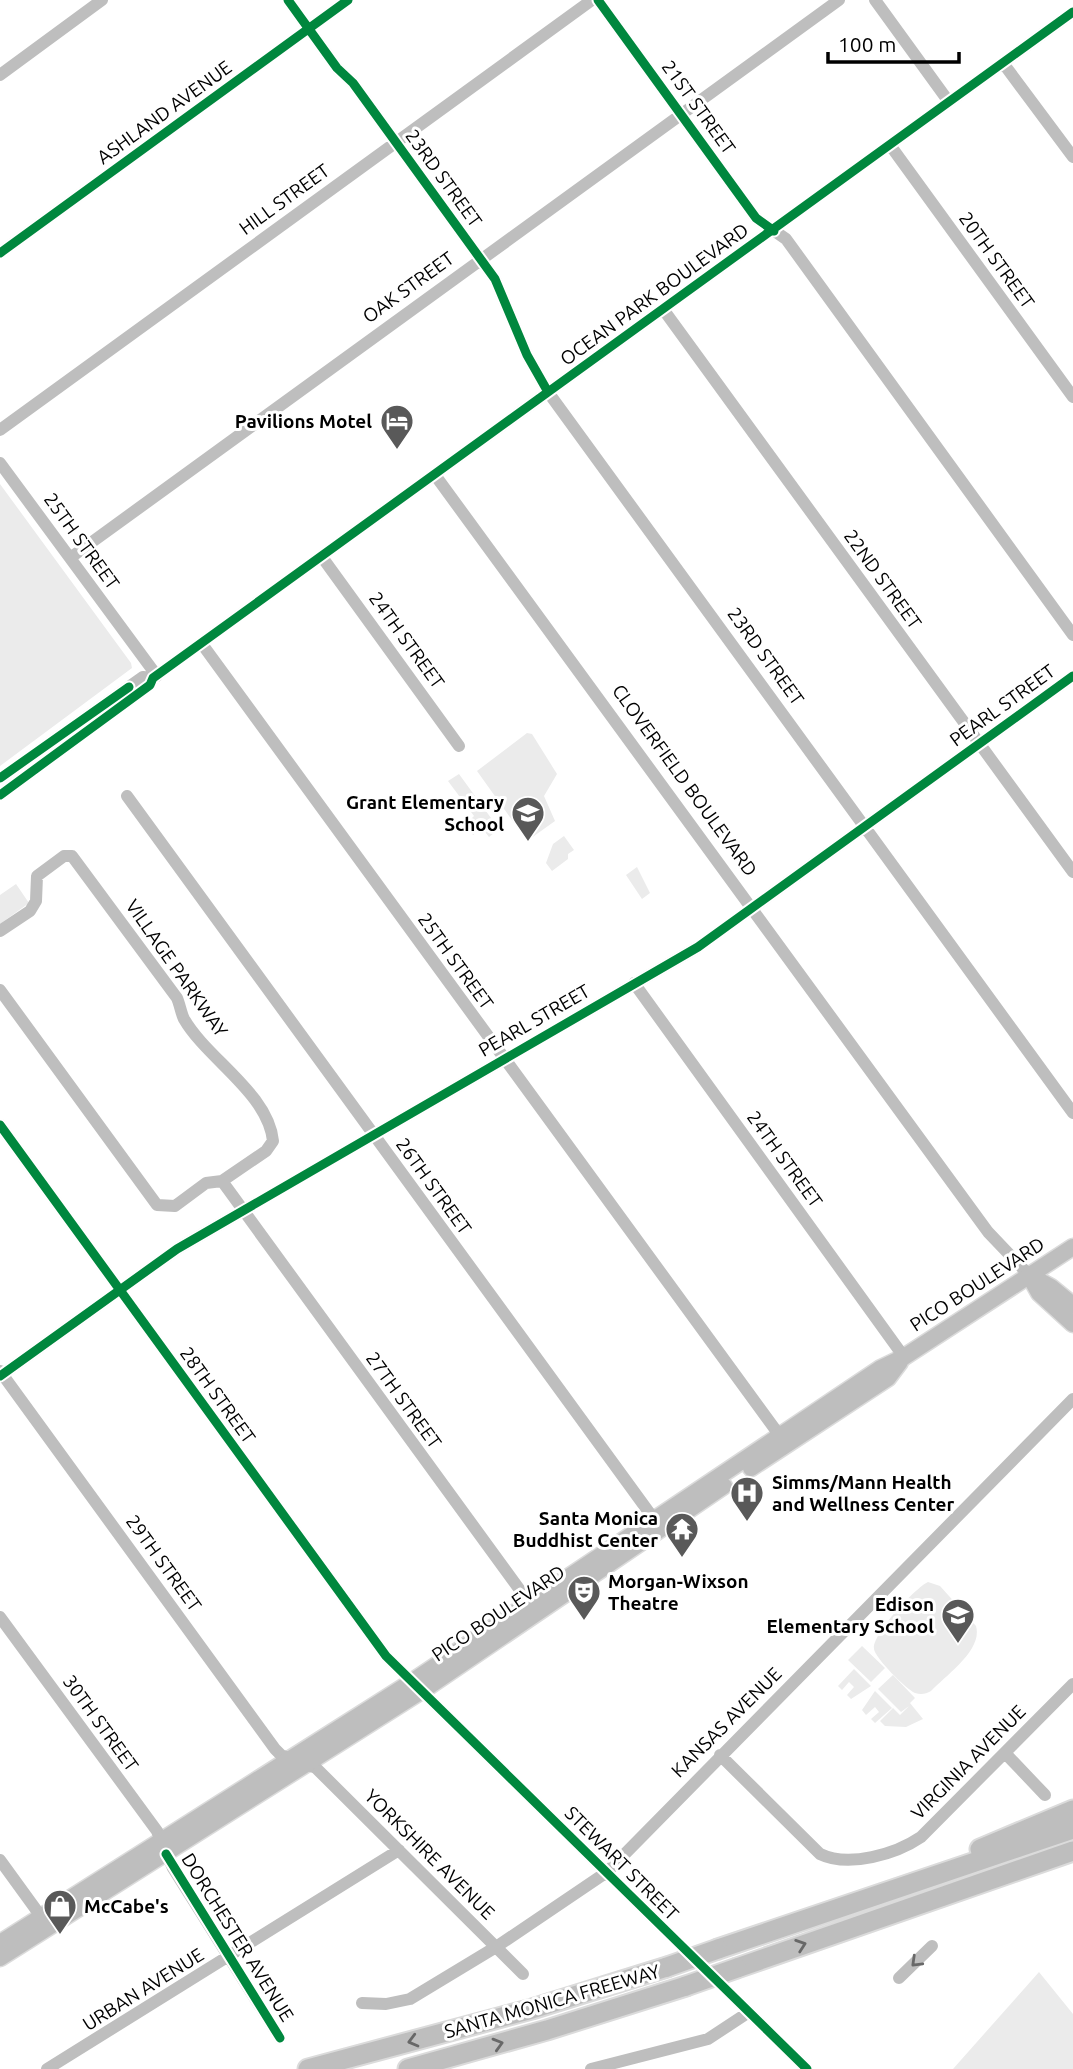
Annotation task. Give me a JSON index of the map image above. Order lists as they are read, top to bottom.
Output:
{
  "streets": {
    "highway": ["SANTA MONICA FREEWAY"],
    "main road": ["CLOVERFIELD BOULEVARD", "PICO BOULEVARD"],
    "street": [
      "21ST STREET",
      "ASHLAND AVENUE",
      "23RD STREET",
      "HILL STREET",
      "20TH STREET",
      "OAK STREET",
      "OCEAN PARK BOULEVARD",
      "25TH STREET",
      "22ND STREET",
      "24TH STREET",
      "PEARL STREET",
      "VILLAGE PARKWAY",
      "26TH STREET",
      "28TH STREET",
      "27TH STREET",
      "29TH STREET",
      "KANSAS AVENUE",
      "30TH STREET",
      "VIRGINIA AVENUE",
      "YORKSHIRE AVENUE",
      "STEWART STREET",
      "DORCHESTER AVENUE",
      "URBAN AVENUE"
    ]
  },
  "crossings": [
    ["21ST STREET", "OAK STREET"],
    ["21ST STREET", "OCEAN PARK BOULEVARD"],
    ["ASHLAND AVENUE", "23RD STREET"],
    ["23RD STREET", "HILL STREET"],
    ["23RD STREET", "OAK STREET"],
    ["23RD STREET", "OCEAN PARK BOULEVARD"],
    ["23RD STREET", "PEARL STREET"],
    ["20TH STREET", "OCEAN PARK BOULEVARD"],
    ["OAK STREET", "25TH STREET"],
    ["OCEAN PARK BOULEVARD", "25TH STREET"],
    ["OCEAN PARK BOULEVARD", "22ND STREET"],
    ["OCEAN PARK BOULEVARD", "24TH STREET"],
    ["OCEAN PARK BOULEVARD", "CLOVERFIELD BOULEVARD"],
    ["25TH STREET", "PEARL STREET"],
    ["25TH STREET", "PICO BOULEVARD"],
    ["22ND STREET", "PEARL STREET"],
    ["24TH STREET", "PEARL STREET"],
    ["24TH STREET", "PICO BOULEVARD"],
    ["PEARL STREET", "CLOVERFIELD BOULEVARD"],
    ["PEARL STREET", "26TH STREET"],
    ["PEARL STREET", "28TH STREET"],
    ["PEARL STREET", "27TH STREET"],
    ["PEARL STREET", "29TH STREET"],
    ["CLOVERFIELD BOULEVARD", "PICO BOULEVARD"],
    ["VILLAGE PARKWAY", "27TH STREET"],
    ["26TH STREET", "PICO BOULEVARD"],
    ["PICO BOULEVARD", "28TH STREET"],
    ["PICO BOULEVARD", "27TH STREET"],
    ["PICO BOULEVARD", "29TH STREET"],
    ["PICO BOULEVARD", "30TH STREET"],
    ["PICO BOULEVARD", "YORKSHIRE AVENUE"],
    ["PICO BOULEVARD", "STEWART STREET"],
    ["PICO BOULEVARD", "DORCHESTER AVENUE"],
    ["28TH STREET", "STEWART STREET"],
    ["29TH STREET", "YORKSHIRE AVENUE"],
    ["KANSAS AVENUE", "VIRGINIA AVENUE"],
    ["KANSAS AVENUE", "YORKSHIRE AVENUE"],
    ["KANSAS AVENUE", "STEWART STREET"],
    ["30TH STREET", "DORCHESTER AVENUE"],
    ["YORKSHIRE AVENUE", "URBAN AVENUE"],
    ["DORCHESTER AVENUE", "URBAN AVENUE"]
  ],
  "places": {
    "hotel": ["Pavilions Motel"],
    "school or university": ["Grant Elementary School", "Edison Elementary School"],
    "hospital": ["Simms/Mann Health and Wellness Center"],
    "temple": ["Santa Monica Buddhist Center"],
    "theatre": ["Morgan-Wixson Theatre"],
    "shop": ["McCabe's"]
  },
  "scale_bar": "100 m"
}
